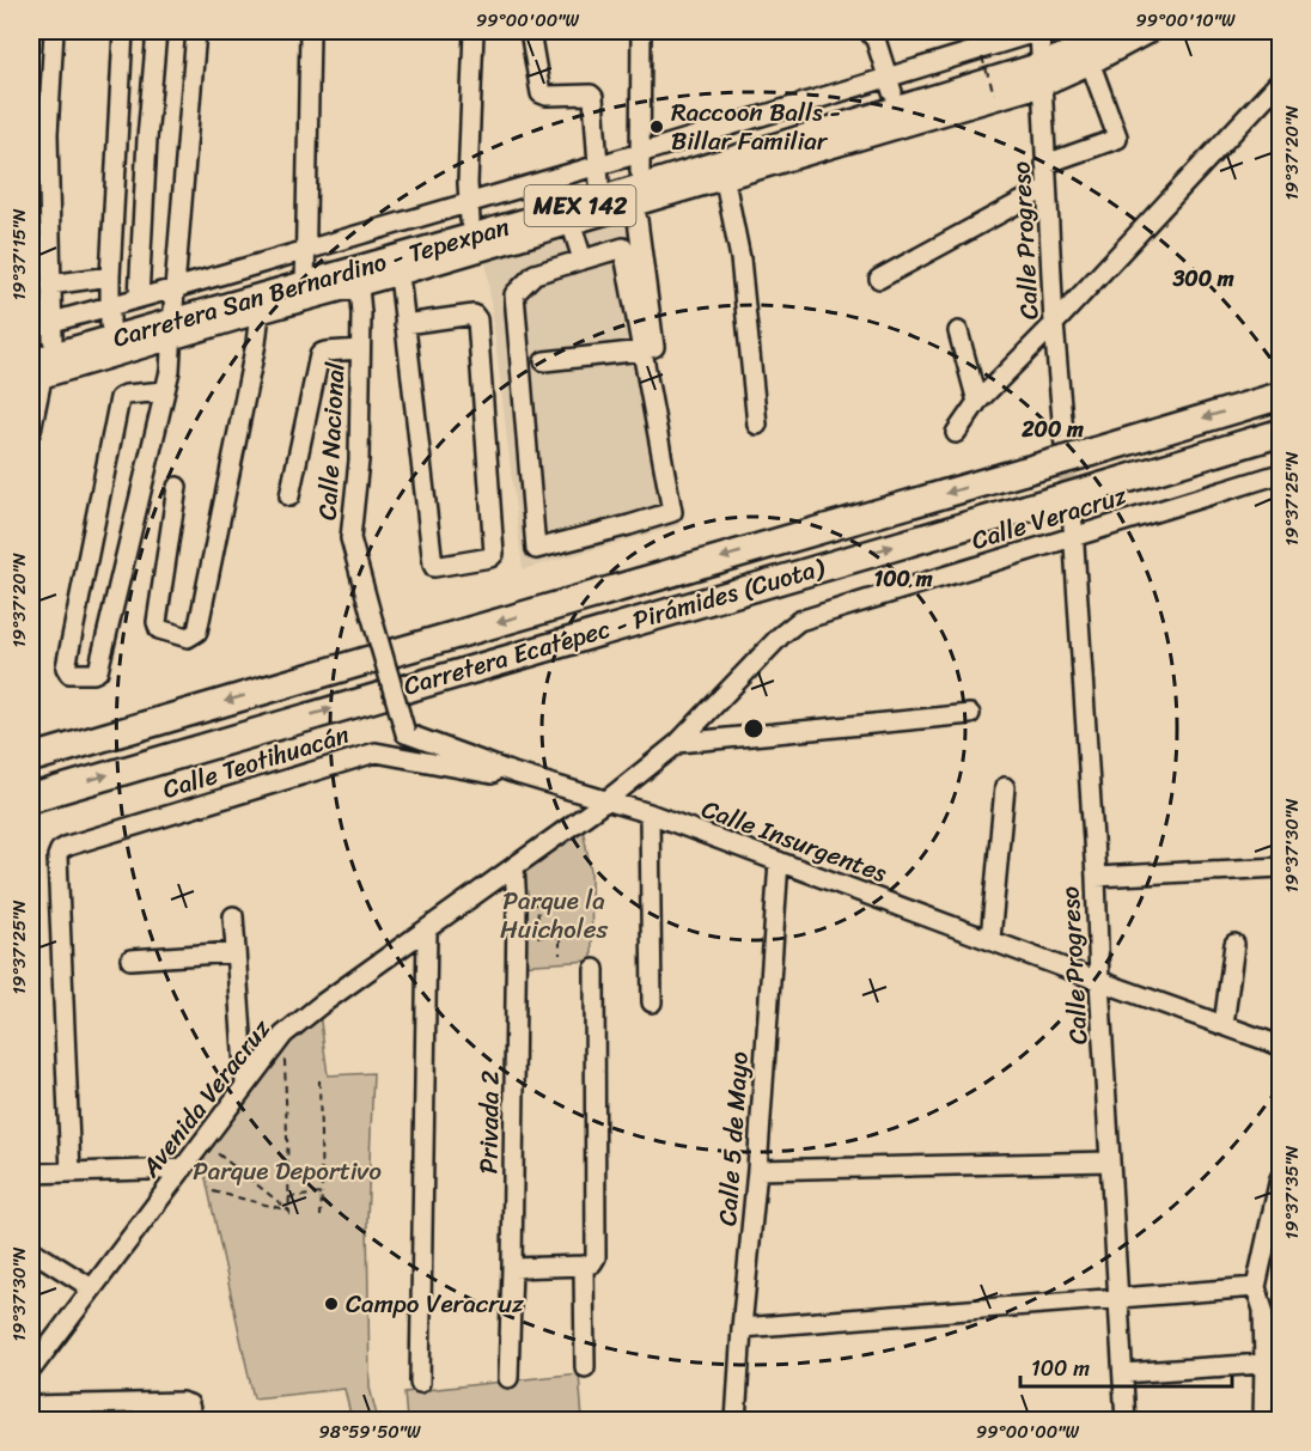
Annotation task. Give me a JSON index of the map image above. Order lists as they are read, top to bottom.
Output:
{
  "streets": {
    "highway": ["MEX 142", "Carretera San Bernardino - Tepexpan", "Carretera Ecatepec - Pirámides (Cuota)"],
    "street": [
      "Calle Progreso",
      "Calle Nacional",
      "Calle Veracruz",
      "Calle Teotihuacán",
      "Calle Insurgentes",
      "Avenida Veracruz",
      "Privada 2",
      "Calle 5 de Mayo"
    ]
  },
  "crossings": [
    ["Calle Progreso", "Carretera San Bernardino - Tepexpan"],
    ["Calle Progreso", "Calle Veracruz"],
    ["Calle Progreso", "Calle Insurgentes"],
    ["Carretera San Bernardino - Tepexpan", "Calle Nacional"],
    ["Calle Nacional", "Calle Insurgentes"],
    ["Calle Veracruz", "Calle Insurgentes"],
    ["Calle Veracruz", "Avenida Veracruz"],
    ["Calle Teotihuacán", "Calle Insurgentes"],
    ["Calle Insurgentes", "Avenida Veracruz"],
    ["Calle Insurgentes", "Calle 5 de Mayo"],
    ["Avenida Veracruz", "Privada 2"]
  ],
  "parks": ["Parque la Huicholes", "Parque Deportivo"],
  "places": ["Raccoon Balls - Billar Familiar", "Campo Veracruz"],
  "scale_bar": "100 m",
  "coordinates": [
    "99°00'00\"W",
    "99°00'10\"W",
    "19°37'20\"N",
    "19°37'15\"N",
    "19°37'25\"N",
    "19°37'30\"N",
    "19°37'35\"N",
    "98°59'50\"W"
  ],
  "rings": ["300 m", "200 m", "100 m"]
}
